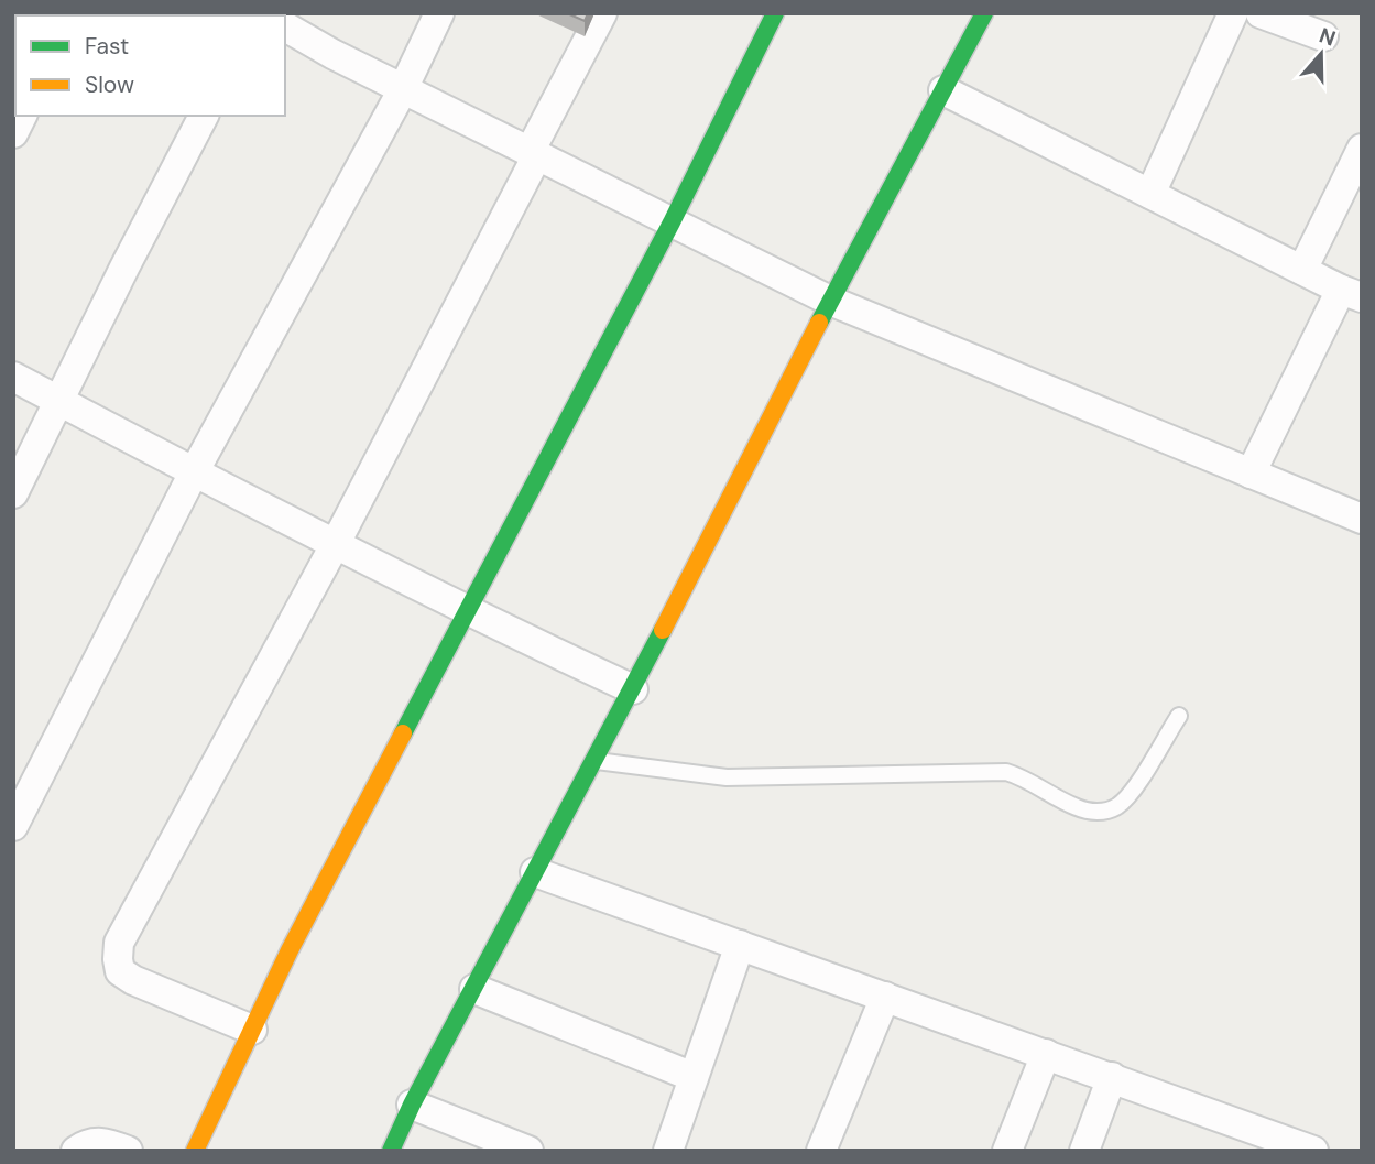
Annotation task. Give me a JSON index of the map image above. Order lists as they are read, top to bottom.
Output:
{
  "legend": ["Fast", "Slow"],
  "north": "top"
}
